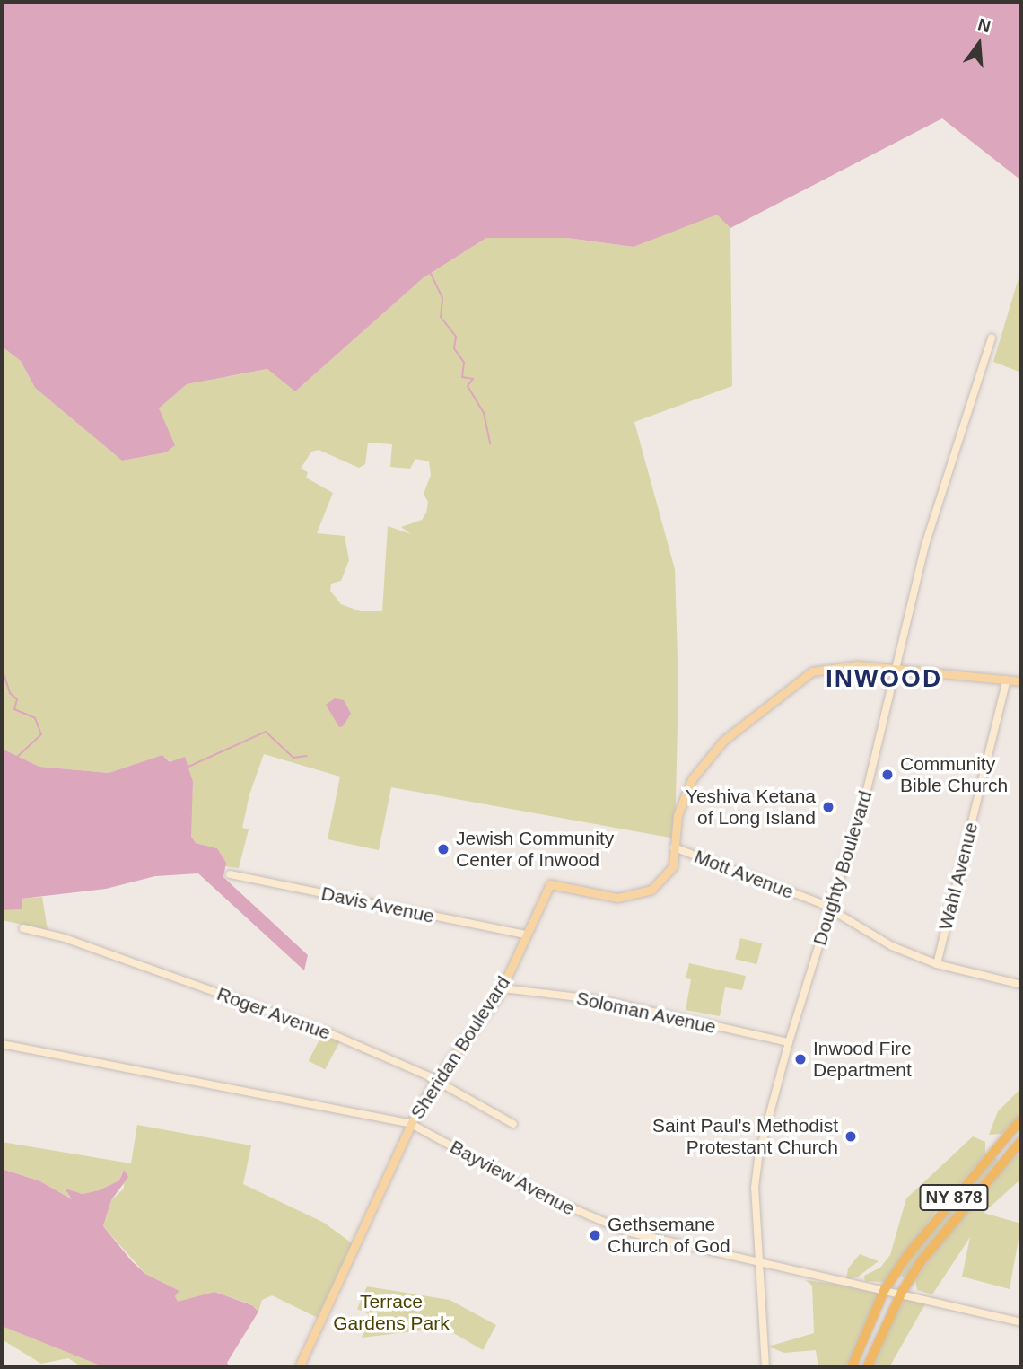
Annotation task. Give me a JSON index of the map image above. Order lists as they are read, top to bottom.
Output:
{
  "streets": {
    "highway": ["NY 878"],
    "main road": ["Sheridan Boulevard"],
    "street": [
      "Doughty Boulevard",
      "Mott Avenue",
      "Wahl Avenue",
      "Davis Avenue",
      "Soloman Avenue",
      "Roger Avenue",
      "Bayview Avenue"
    ]
  },
  "crossings": [
    ["Doughty Boulevard", "Mott Avenue"],
    ["Doughty Boulevard", "Soloman Avenue"],
    ["Doughty Boulevard", "Sheridan Boulevard"],
    ["Doughty Boulevard", "Bayview Avenue"],
    ["Mott Avenue", "Wahl Avenue"],
    ["Mott Avenue", "Sheridan Boulevard"],
    ["Wahl Avenue", "Sheridan Boulevard"],
    ["Davis Avenue", "Sheridan Boulevard"],
    ["Soloman Avenue", "Sheridan Boulevard"],
    ["Roger Avenue", "Sheridan Boulevard"],
    ["Sheridan Boulevard", "Bayview Avenue"],
    ["Bayview Avenue", "NY 878"]
  ],
  "districts": ["INWOOD"],
  "parks": ["Terrace Gardens Park"],
  "places": [
    "Community Bible Church",
    "Yeshiva Ketana of Long Island",
    "Jewish Community Center of Inwood",
    "Inwood Fire Department",
    "Saint Paul's Methodist Protestant Church",
    "Gethsemane Church of God"
  ],
  "north": "top"
}
